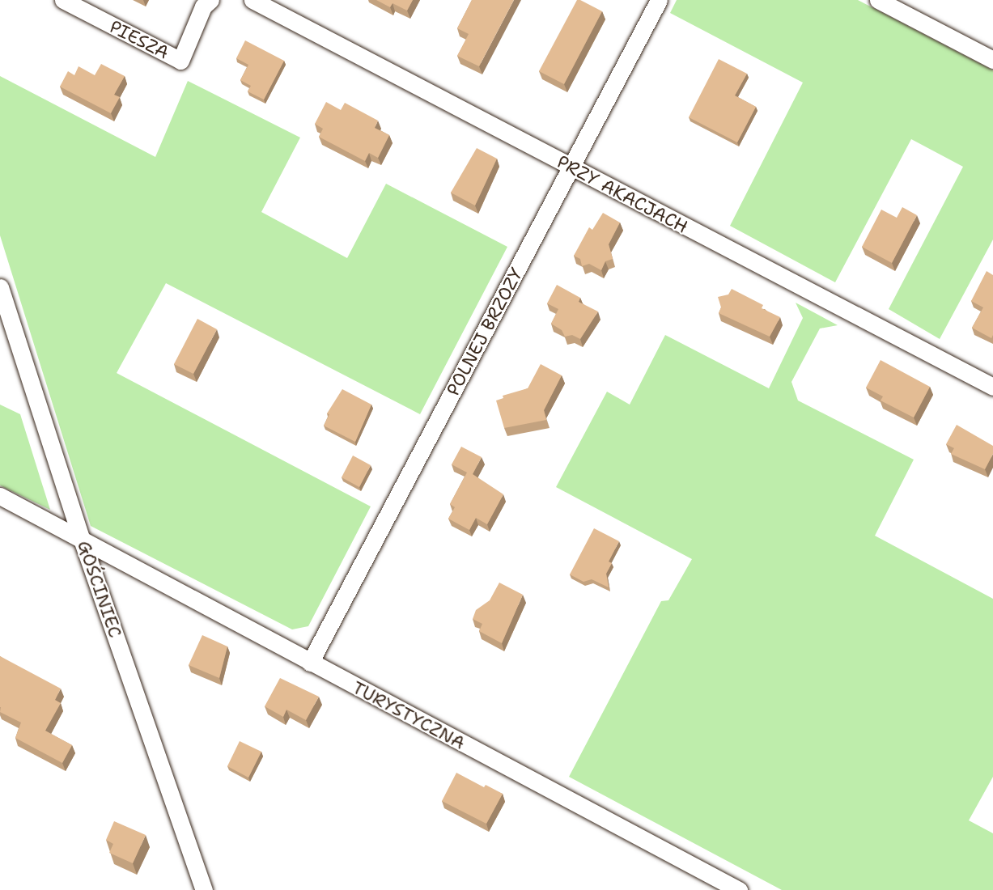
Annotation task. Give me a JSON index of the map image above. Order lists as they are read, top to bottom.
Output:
{
  "streets": {
    "street": [
      "PIESZA",
      "PRZY AKACJACH",
      "POLNEJ BRZOZY",
      "GOŚCINIEC",
      "TURYSTYCZNA"
    ]
  },
  "crossings": [
    ["PRZY AKACJACH", "POLNEJ BRZOZY"],
    ["POLNEJ BRZOZY", "TURYSTYCZNA"],
    ["GOŚCINIEC", "TURYSTYCZNA"]
  ]
}
